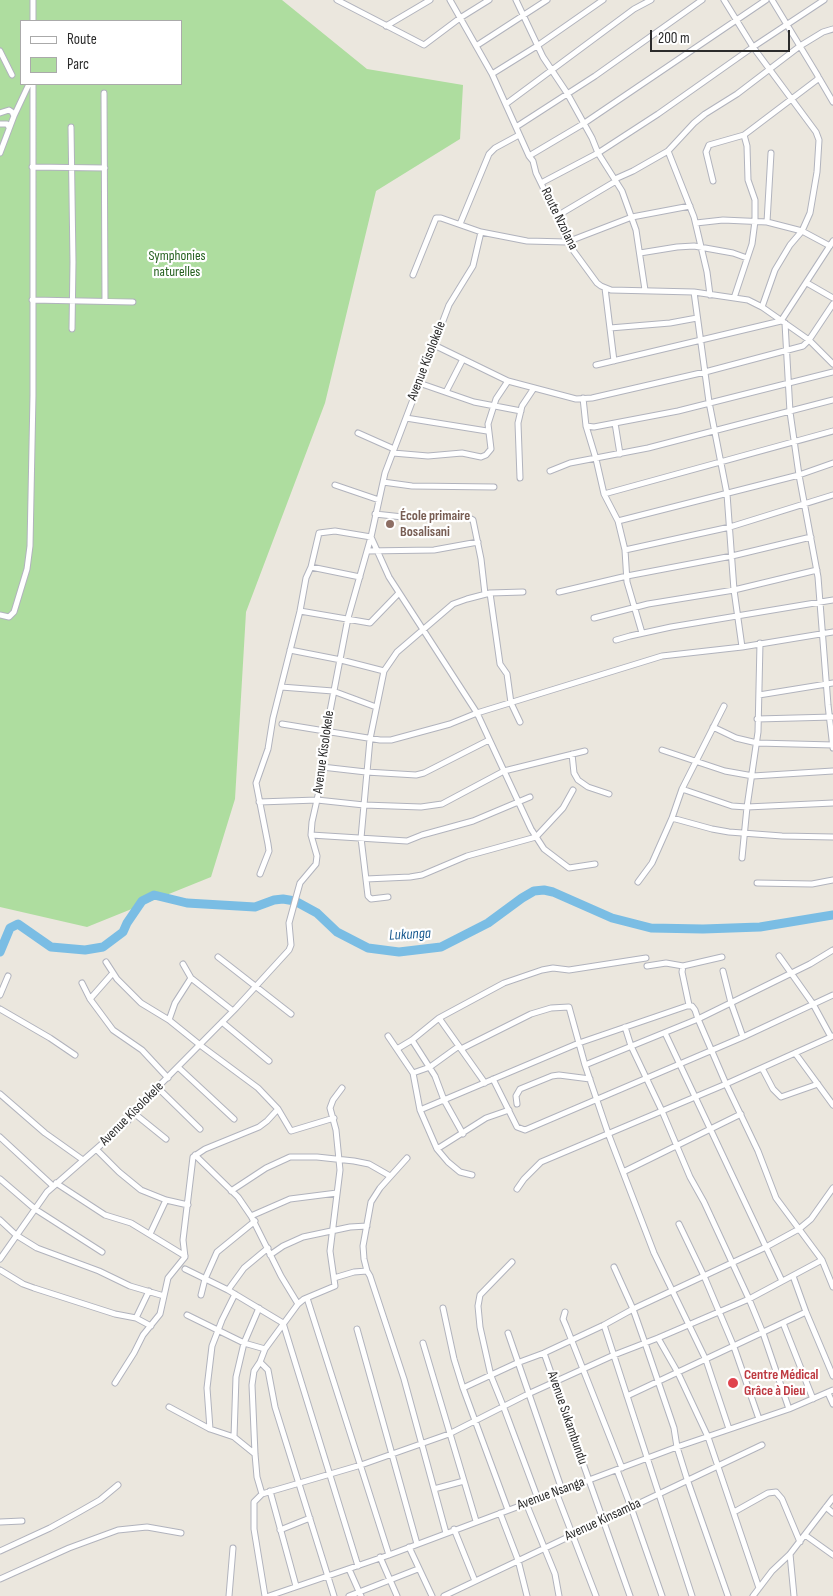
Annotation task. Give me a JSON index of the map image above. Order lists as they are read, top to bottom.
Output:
{
  "streets": {
    "street": [
      "Route Nzolana",
      "Avenue Kisolokele",
      "Avenue Sukambundu",
      "Avenue Nsanga",
      "Avenue Kinsamba"
    ]
  },
  "crossings": [
    ["Avenue Sukambundu", "Avenue Nsanga"],
    ["Avenue Sukambundu", "Avenue Kinsamba"]
  ],
  "water": ["Lukunga"],
  "parks": ["Symphonies naturelles"],
  "places": ["École primaire Bosalisani", "Centre Médical Grâce à Dieu"],
  "legend": ["Route", "Parc"],
  "scale_bar": "200 m"
}
